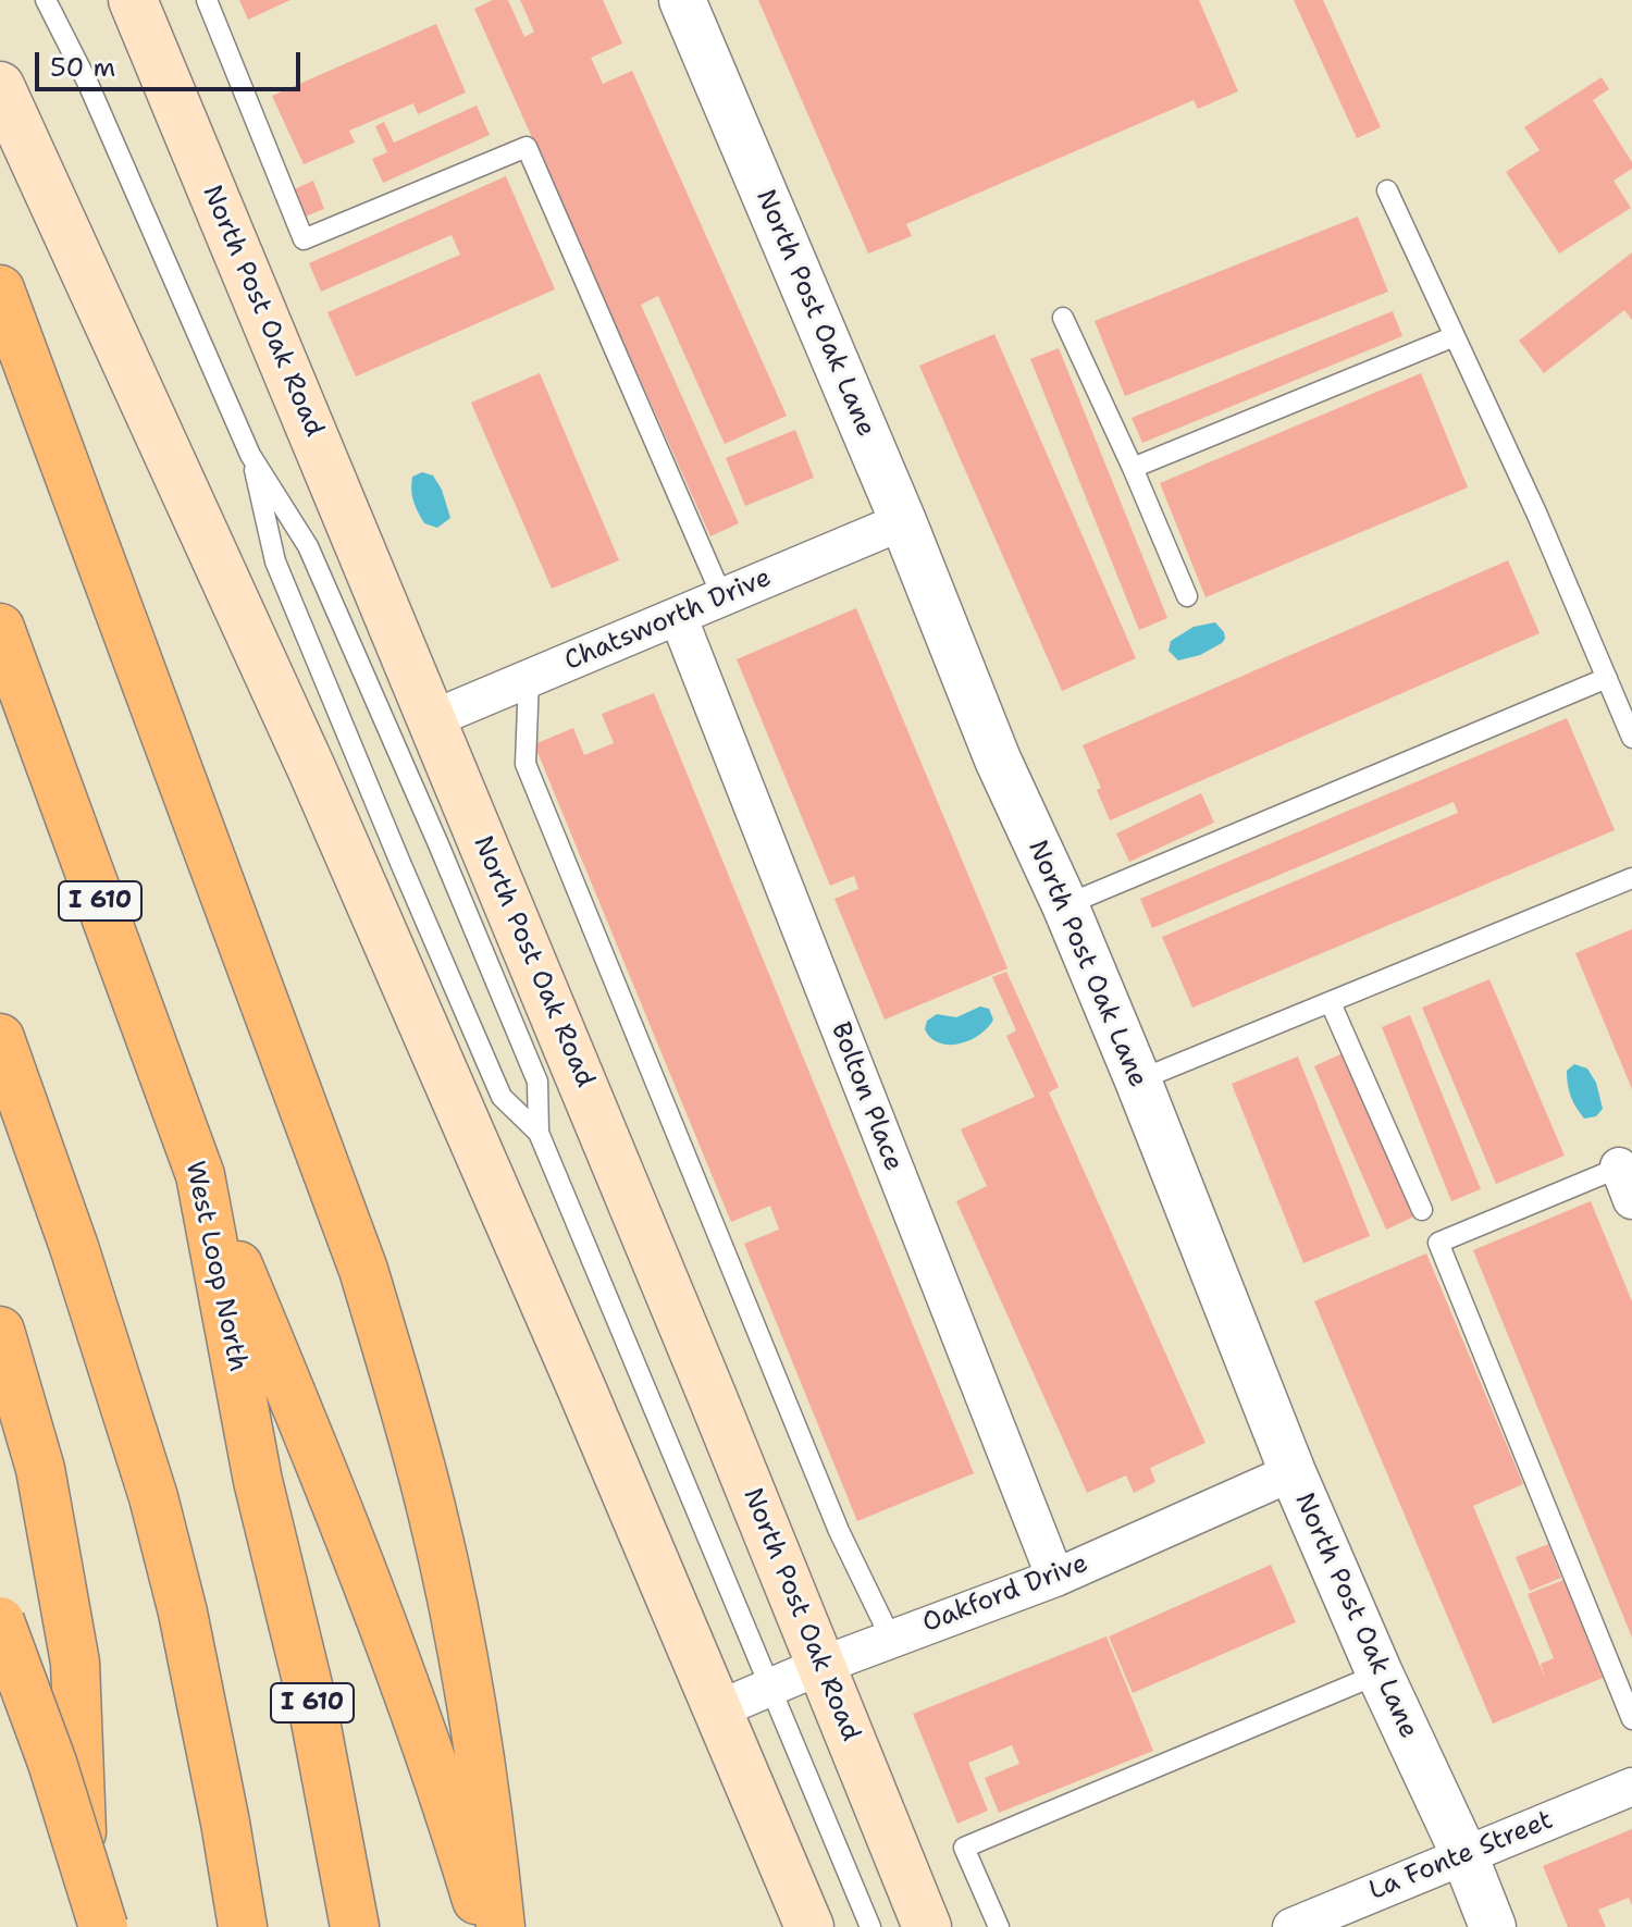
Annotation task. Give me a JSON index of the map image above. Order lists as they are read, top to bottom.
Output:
{
  "streets": {
    "highway": ["I 610", "West Loop North"],
    "main road": ["North Post Oak Road"],
    "street": [
      "North Post Oak Lane",
      "Chatsworth Drive",
      "Bolton Place",
      "Oakford Drive",
      "La Fonte Street"
    ]
  },
  "crossings": [
    ["North Post Oak Road", "Chatsworth Drive"],
    ["North Post Oak Road", "Oakford Drive"],
    ["North Post Oak Lane", "Chatsworth Drive"],
    ["North Post Oak Lane", "Oakford Drive"],
    ["North Post Oak Lane", "La Fonte Street"],
    ["Chatsworth Drive", "Bolton Place"],
    ["Bolton Place", "Oakford Drive"]
  ],
  "scale_bar": "50 m"
}
